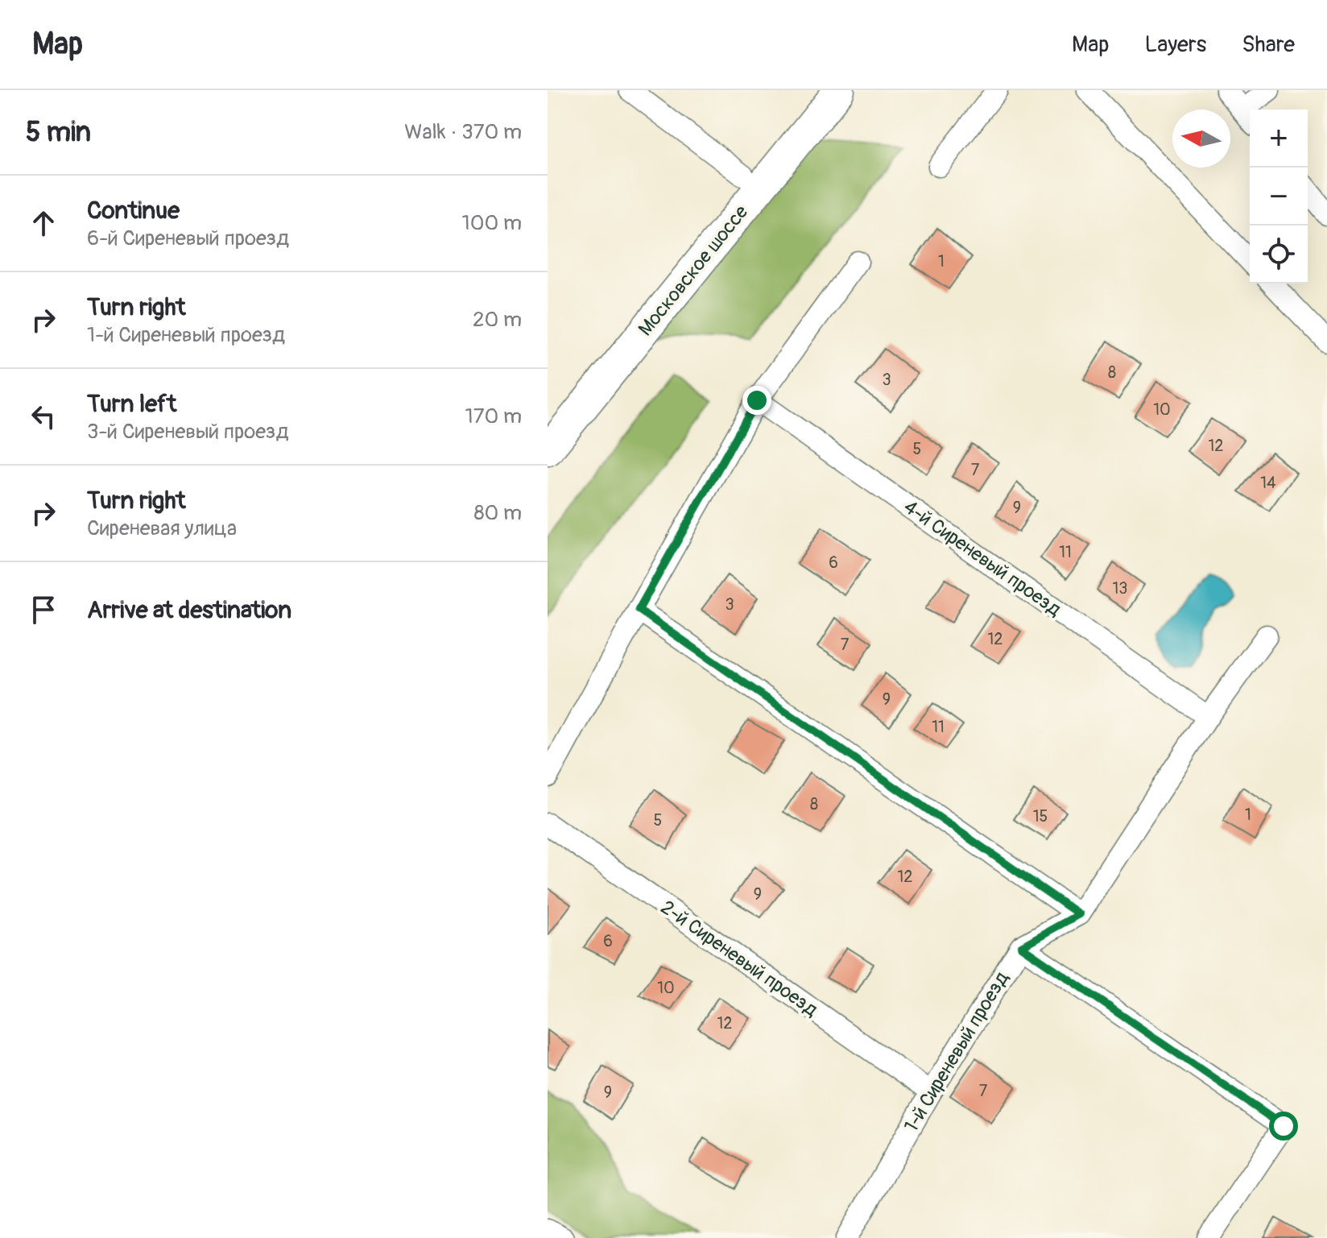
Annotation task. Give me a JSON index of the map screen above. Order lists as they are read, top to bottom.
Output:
{
  "streets": {
    "highway": ["Московское шоссе"],
    "street": ["4-й Сиреневый проезд", "2-й Сиреневый проезд", "1-й Сиреневый проезд"]
  },
  "crossings": [
    ["4-й Сиреневый проезд", "1-й Сиреневый проезд"],
    ["2-й Сиреневый проезд", "1-й Сиреневый проезд"]
  ],
  "house_numbers": [
    "1",
    "8",
    "3",
    "10",
    "12",
    "5",
    "7",
    "14",
    "9",
    "11",
    "6",
    "13",
    "3",
    "12",
    "7",
    "9",
    "11",
    "8",
    "1",
    "15",
    "5",
    "12",
    "9",
    "6",
    "10",
    "12",
    "7",
    "9"
  ],
  "north": "left",
  "page": {
    "header": "Map",
    "nav": ["Map", "Layers", "Share"],
    "heading": ["5 min", "Walk · 370 m"],
    "map_buttons": ["+", "−"],
    "list": [
      ["Continue", "6-й Сиреневый проезд", "100 m"],
      ["Turn right", "1-й Сиреневый проезд", "20 m"],
      ["Turn left", "3-й Сиреневый проезд", "170 m"],
      ["Turn right", "Сиреневая улица", "80 m"],
      "Arrive at destination"
    ]
  }
}
